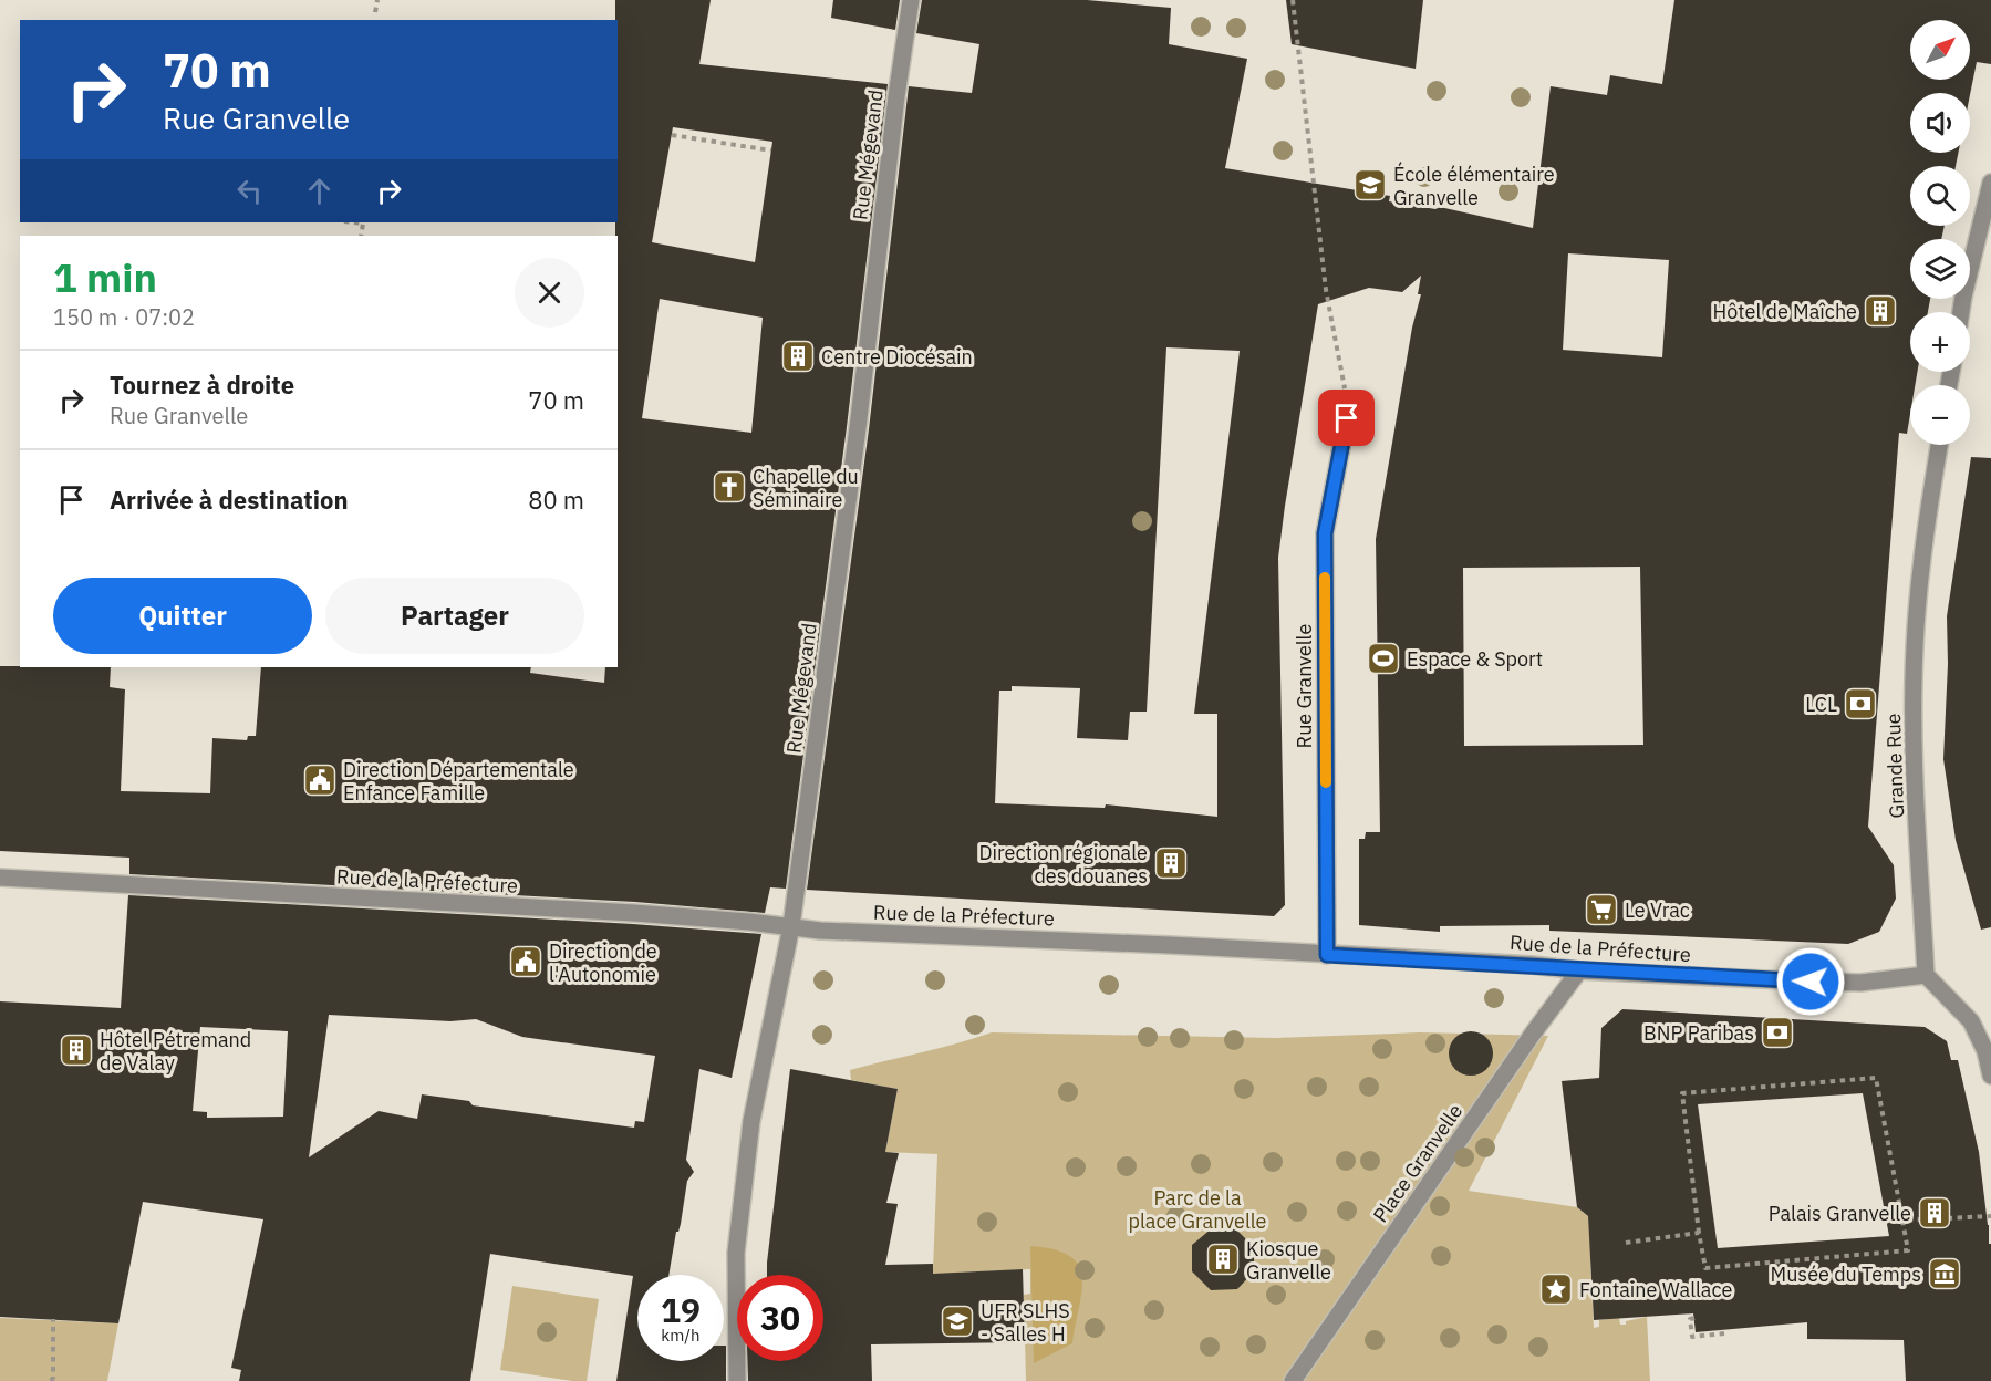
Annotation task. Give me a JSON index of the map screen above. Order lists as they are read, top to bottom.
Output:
{
  "streets": {
    "street": [
      "Rue Mégevand",
      "Rue Granvelle",
      "Grande Rue",
      "Rue de la Préfecture",
      "Place Granvelle"
    ]
  },
  "crossings": [
    ["Rue Mégevand", "Rue de la Préfecture"],
    ["Rue Granvelle", "Rue de la Préfecture"],
    ["Grande Rue", "Rue de la Préfecture"],
    ["Rue de la Préfecture", "Place Granvelle"]
  ],
  "parks": ["Parc de la place Granvelle"],
  "places": {
    "school or university": ["École élémentaire Granvelle", "UFR SLHS - Salles H"],
    "building": [
      "Hôtel de Maîche",
      "Centre Diocésain",
      "Direction régionale des douanes",
      "Hôtel Pétremand de Valay",
      "Palais Granvelle",
      "Kiosque Granvelle"
    ],
    "church": ["Chapelle du Séminaire"],
    "sports": ["Espace & Sport"],
    "bank": ["LCL", "BNP Paribas"],
    "public building": ["Direction Départementale Enfance Famille", "Direction de l'Autonomie"],
    "supermarket": ["Le Vrac"],
    "museum": ["Musée du Temps"],
    "place": ["Fontaine Wallace"]
  },
  "north": "top right",
  "page": {
    "map_buttons": ["+", "−"],
    "turn": ["70 m", "Rue Granvelle"],
    "heading": ["1 min", "150 m · 07:02"],
    "list": [
      {
        "name": "Tournez à droite",
        "note": "Rue Granvelle",
        "value": "70 m"
      },
      {
        "name": "Arrivée à destination",
        "value": "80 m"
      }
    ],
    "buttons": ["Quitter", "Partager"],
    "speed": "19 km/h",
    "limit": "30"
  }
}
